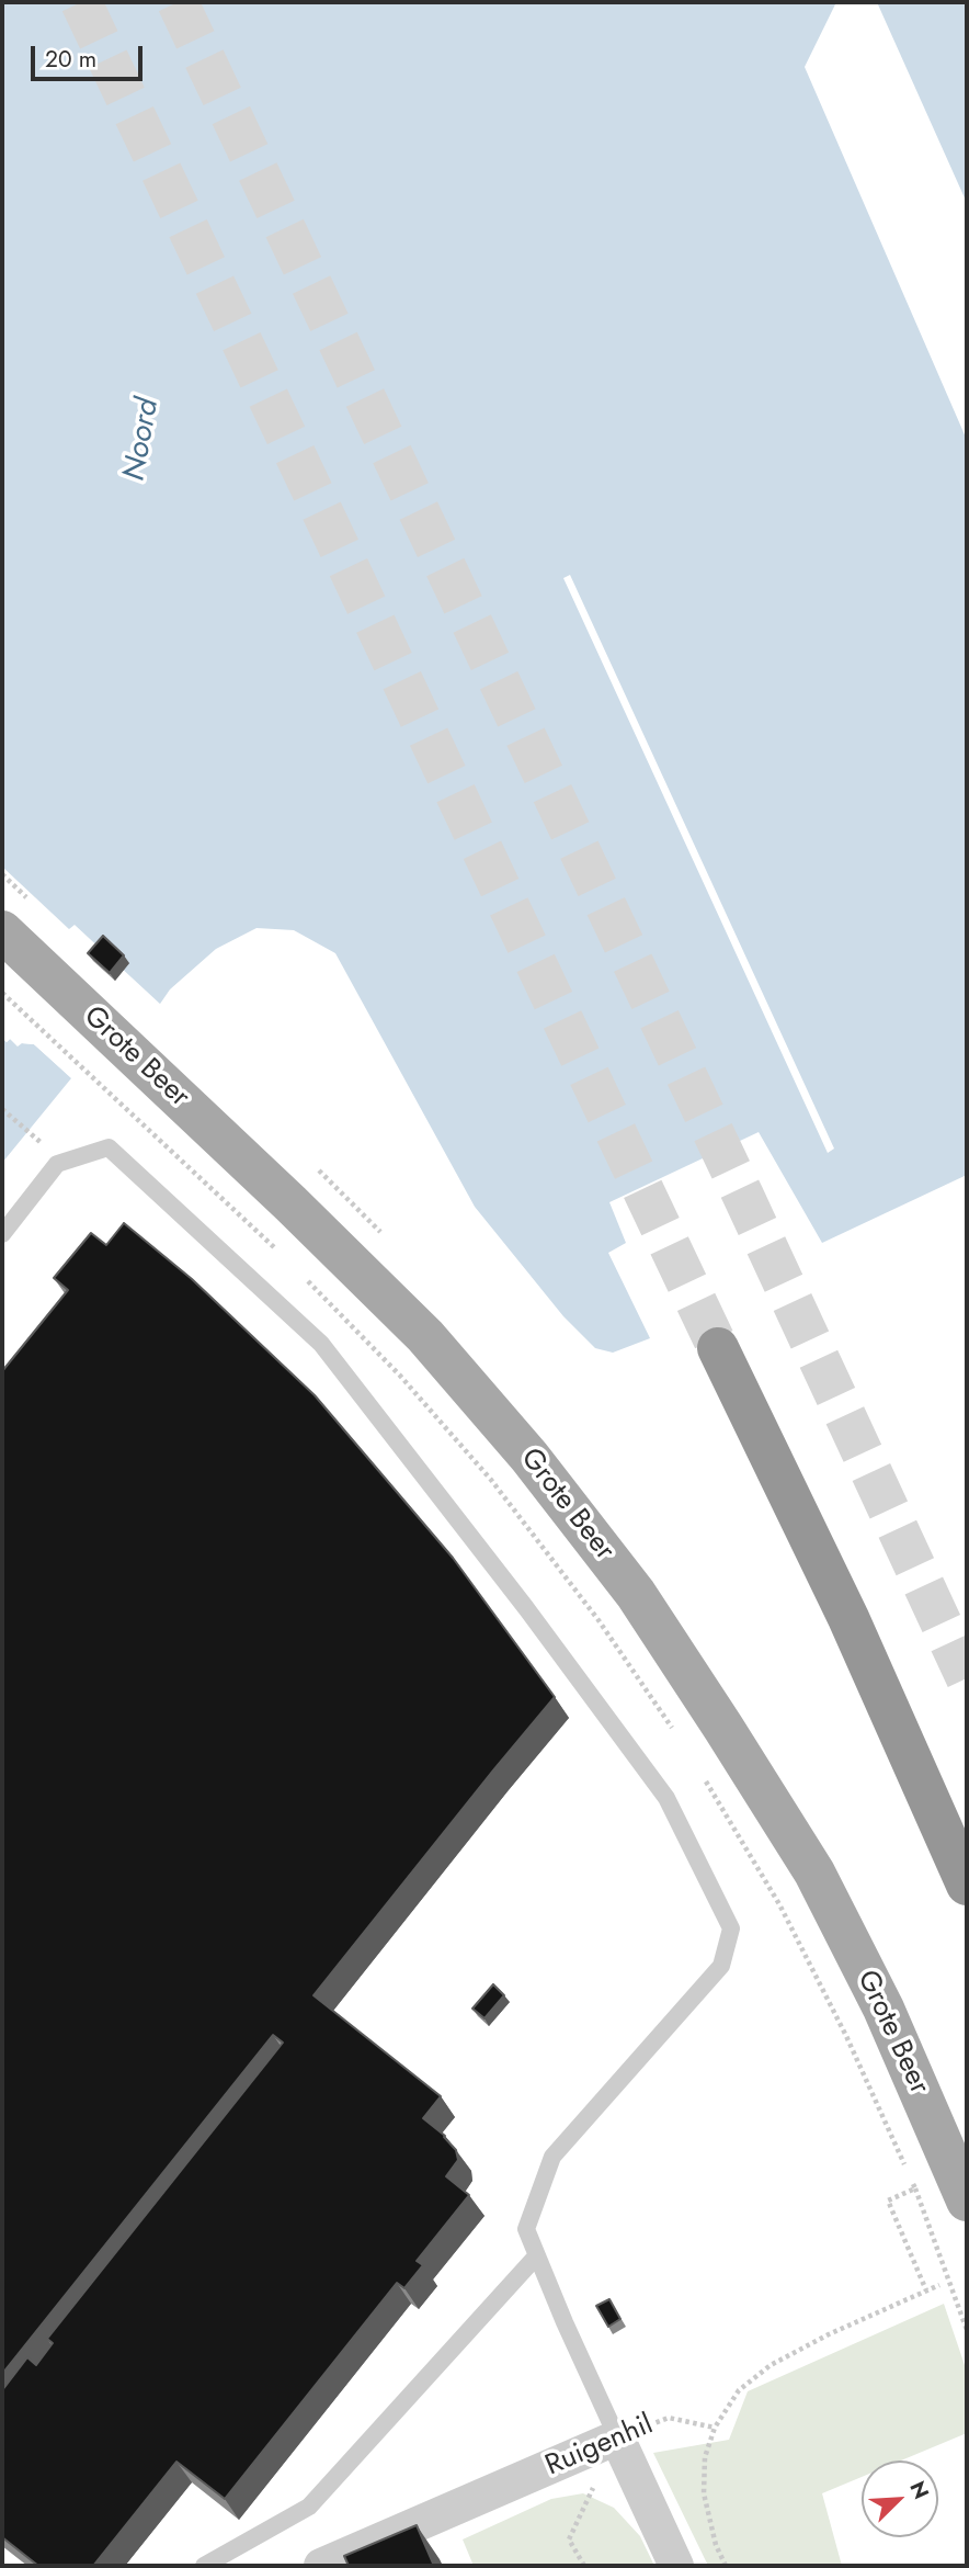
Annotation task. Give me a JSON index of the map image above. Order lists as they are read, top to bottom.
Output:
{
  "streets": {
    "main road": ["Grote Beer"],
    "street": ["Ruigenhil"]
  },
  "water": ["Noord"],
  "scale_bar": "20 m",
  "north": "top right"
}
